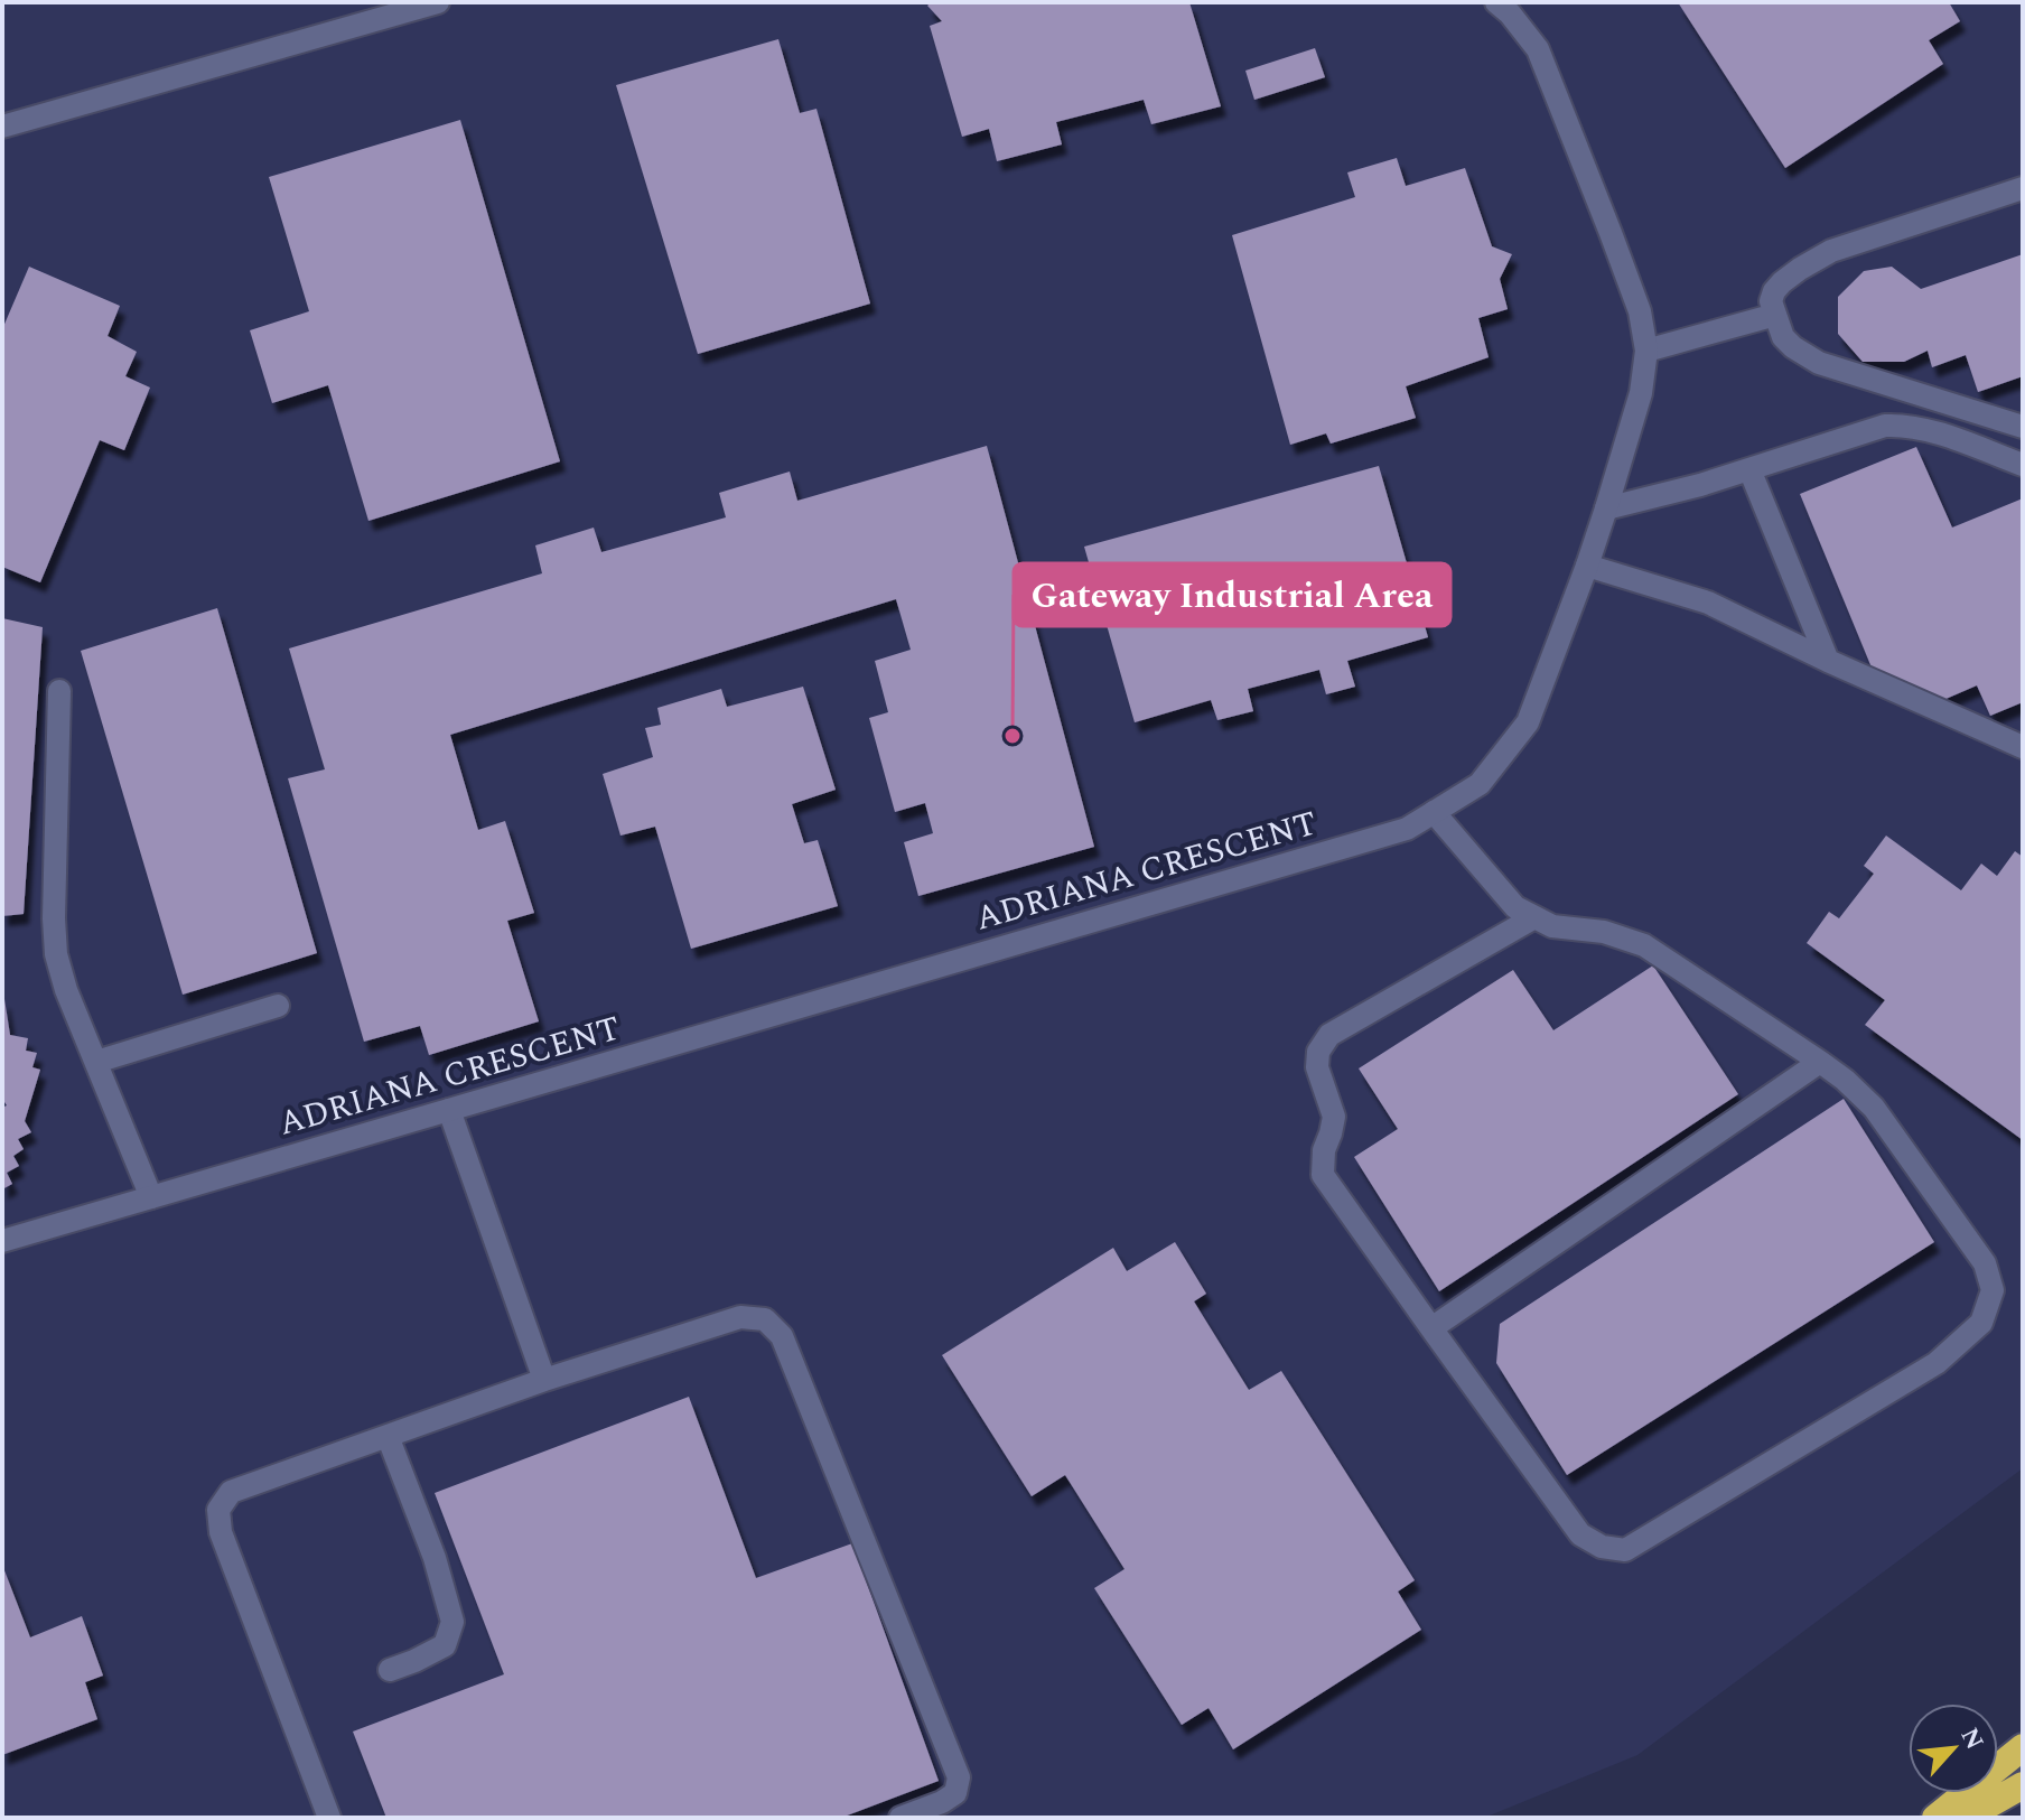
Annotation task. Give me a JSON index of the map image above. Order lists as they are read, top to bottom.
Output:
{
  "streets": {
    "street": ["ADRIANA CRESCENT"]
  },
  "places": ["Gateway Industrial Area"],
  "north": "top right"
}
